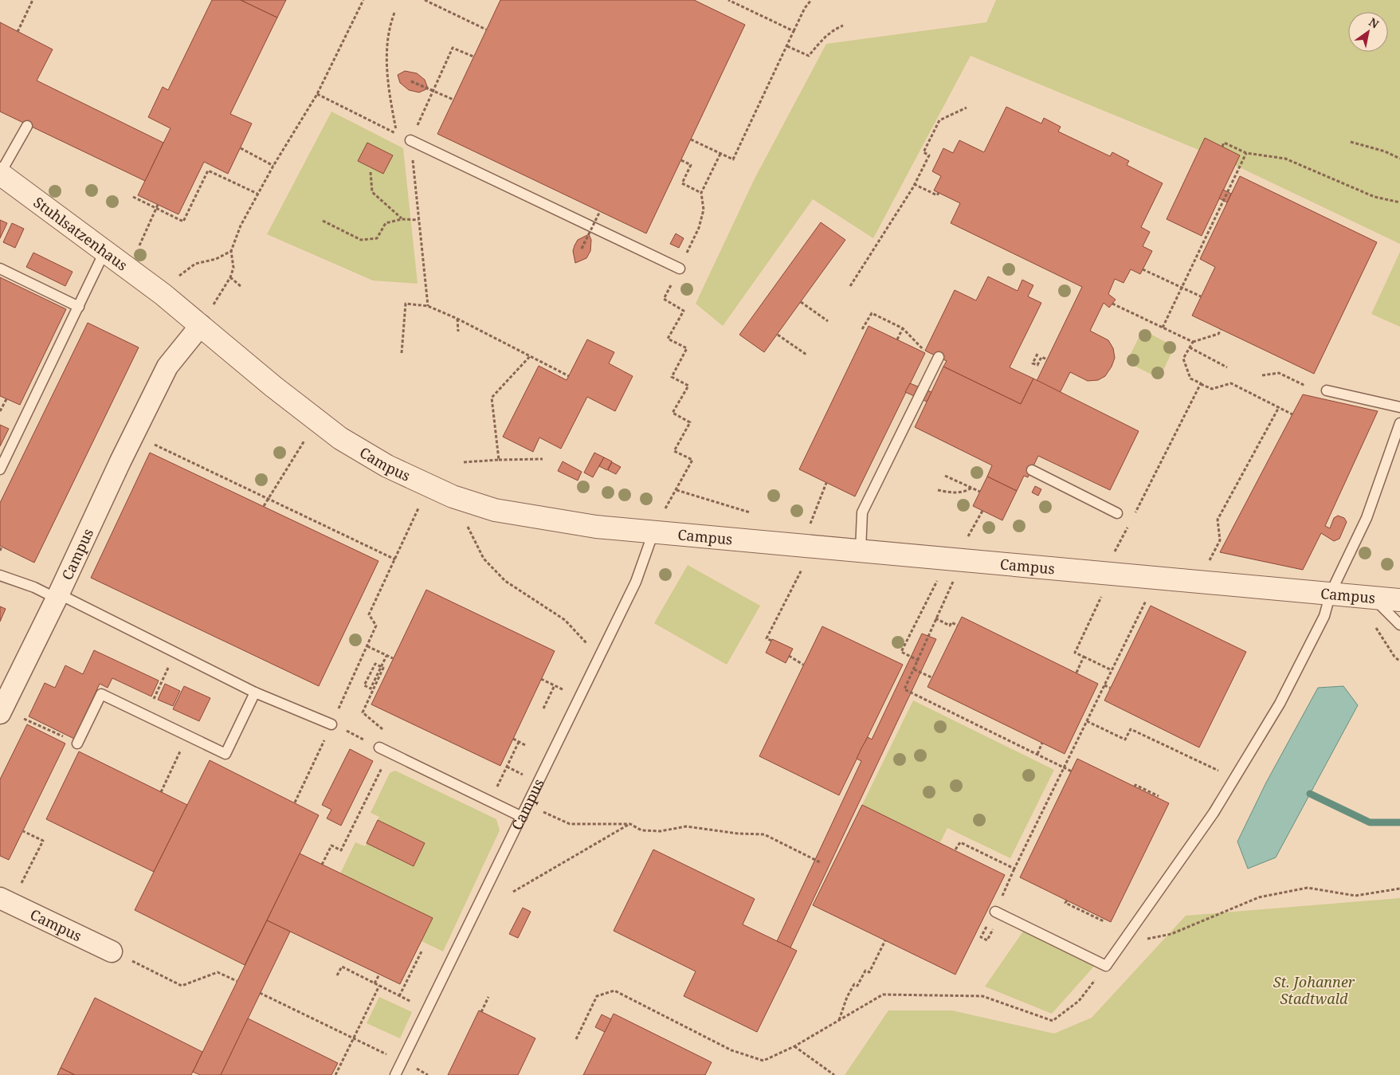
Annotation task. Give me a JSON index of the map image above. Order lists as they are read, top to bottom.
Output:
{
  "streets": {
    "street": ["Stuhlsatzenhaus", "Campus"]
  },
  "crossings": [
    ["Stuhlsatzenhaus", "Campus"]
  ],
  "parks": ["St. Johanner Stadtwald"],
  "north": "top right"
}
